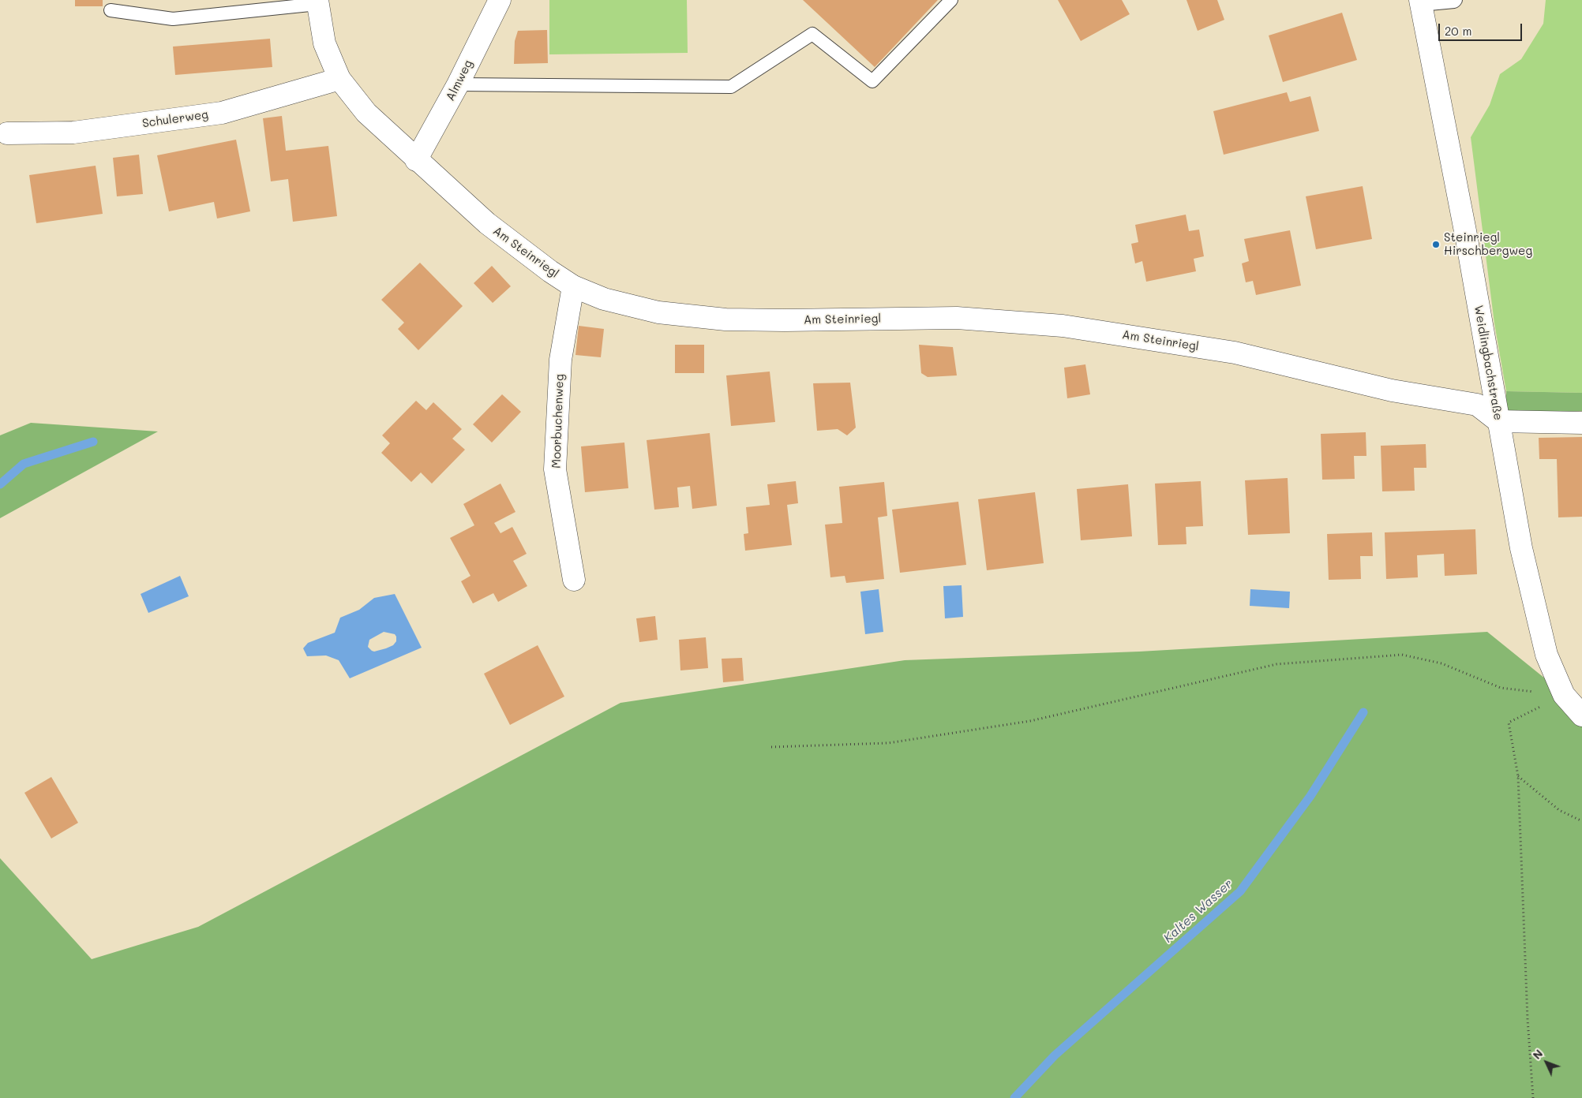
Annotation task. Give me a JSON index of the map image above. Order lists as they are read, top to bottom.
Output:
{
  "streets": {
    "street": [
      "Almweg",
      "Schulerweg",
      "Am Steinriegl",
      "Weidlingbachstraße",
      "Moorbuchenweg"
    ]
  },
  "crossings": [
    ["Almweg", "Am Steinriegl"],
    ["Schulerweg", "Am Steinriegl"],
    ["Am Steinriegl", "Weidlingbachstraße"],
    ["Am Steinriegl", "Moorbuchenweg"]
  ],
  "water": ["Kaltes Wasser"],
  "places": ["Steinriegl Hirschbergweg"],
  "scale_bar": "20 m",
  "north": "top left"
}
